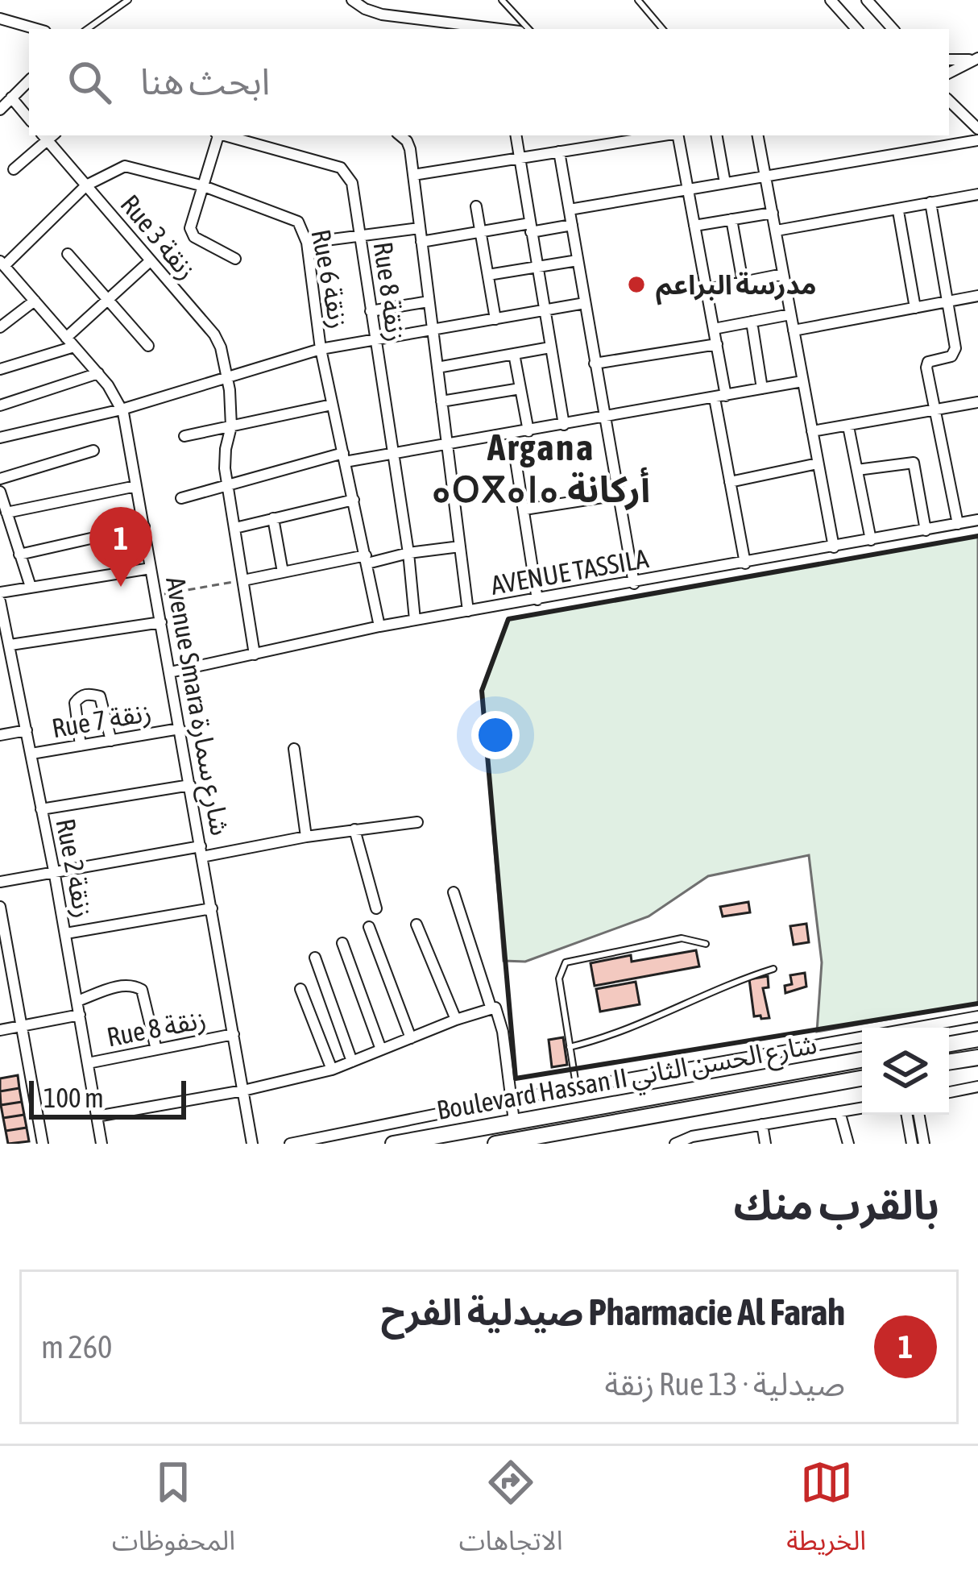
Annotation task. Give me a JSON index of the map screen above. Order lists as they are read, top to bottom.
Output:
{
  "streets": {
    "main road": ["Boulevard Hassan II شارع الحسن الثاني"],
    "street": [
      "Rue 3 زنقة",
      "Rue 6 زنقة",
      "Rue 8 زنقة",
      "AVENUE TASSILA",
      "Avenue Smara شارع سمارة",
      "Rue 7 زنقة",
      "Rue 2 زنقة"
    ]
  },
  "crossings": [
    ["Rue 3 زنقة", "Rue 6 زنقة"],
    ["Rue 3 زنقة", "AVENUE TASSILA"],
    ["Rue 6 زنقة", "AVENUE TASSILA"],
    ["Rue 6 زنقة", "Avenue Smara شارع سمارة"],
    ["Rue 8 زنقة", "AVENUE TASSILA"],
    ["Rue 8 زنقة", "Avenue Smara شارع سمارة"],
    ["Rue 8 زنقة", "Rue 2 زنقة"],
    ["AVENUE TASSILA", "Avenue Smara شارع سمارة"],
    ["Avenue Smara شارع سمارة", "Rue 7 زنقة"],
    ["Rue 7 زنقة", "Rue 2 زنقة"]
  ],
  "districts": ["Argana ⴰⵔⴳⴰⵏⴰ أركانة"],
  "places": ["مدرسة البراعم"],
  "scale_bar": "100 m",
  "page": {
    "search": "ابحث هنا",
    "pins": "1",
    "scale": "100 m",
    "heading": "بالقرب منك",
    "list": [
      {
        "mark": "1",
        "name": "Pharmacie Al Farah صيدلية الفرح",
        "note": "صيدلية · Rue 13 زنقة",
        "value": "260 m"
      }
    ],
    "nav": ["الخريطة", "الاتجاهات", "المحفوظات"]
  }
}
